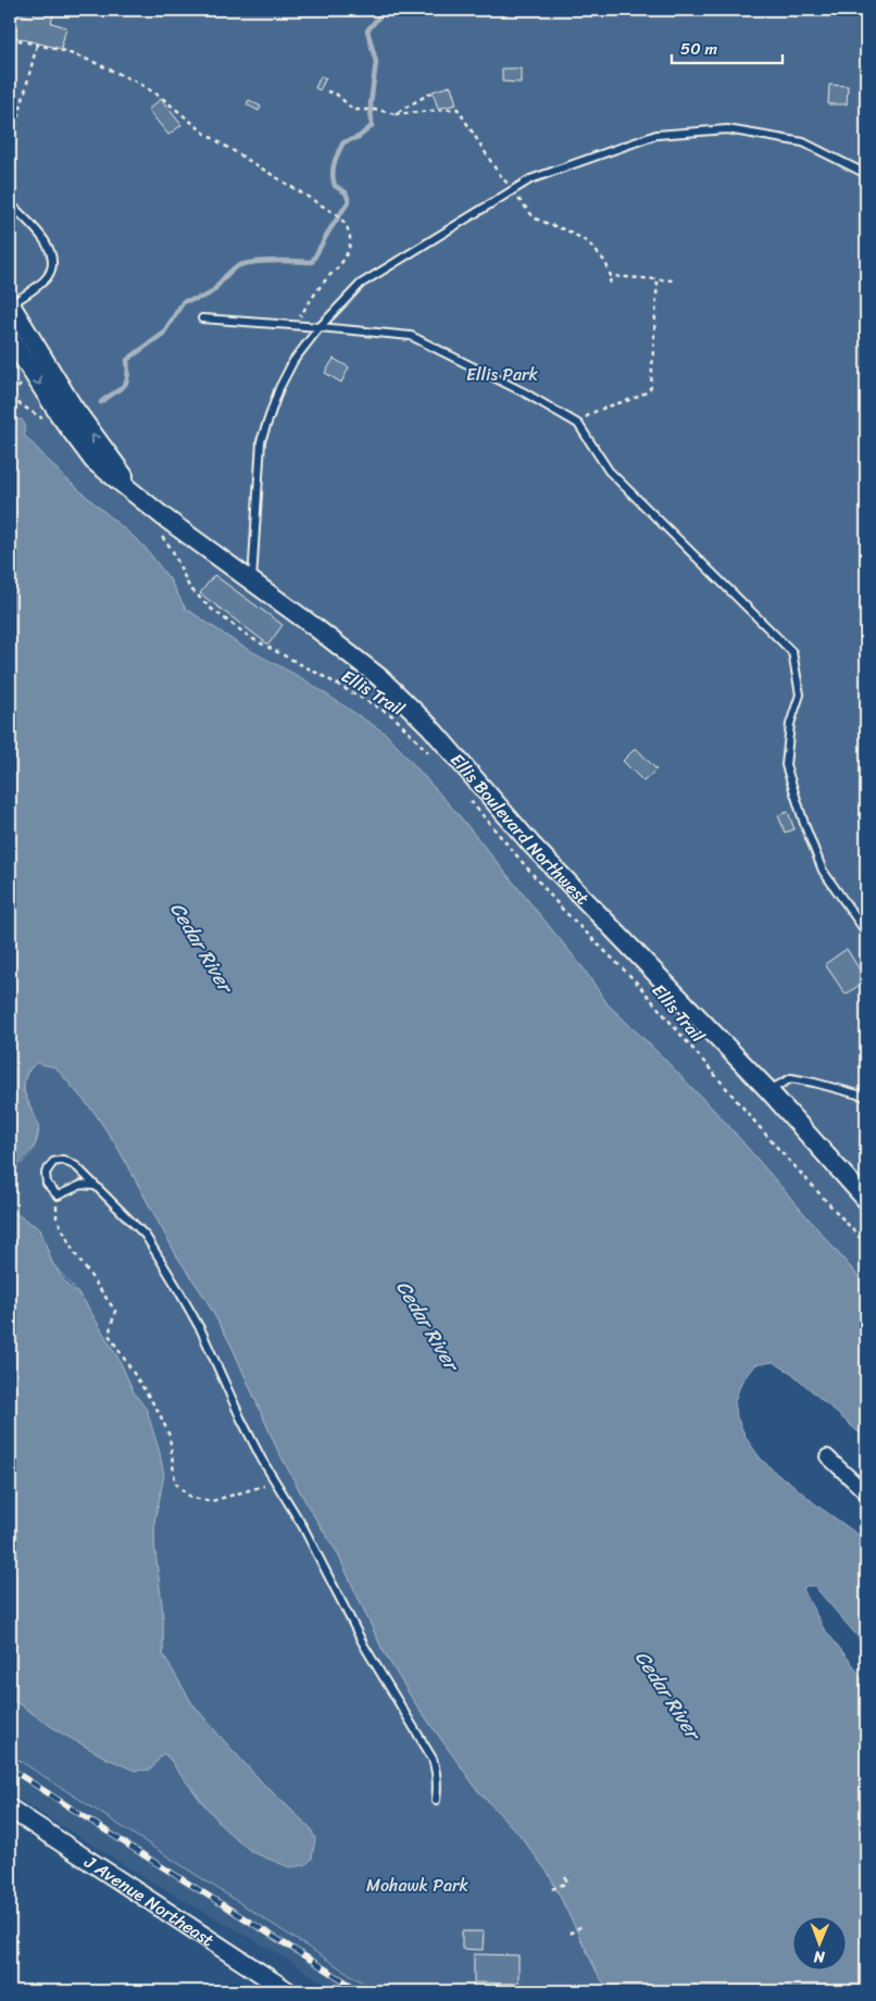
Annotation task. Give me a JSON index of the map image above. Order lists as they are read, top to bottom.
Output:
{
  "streets": {
    "street": ["Ellis Boulevard Northwest", "J Avenue Northeast"],
    "path": ["Ellis Trail"]
  },
  "water": ["Cedar River"],
  "parks": ["Ellis Park", "Mohawk Park"],
  "scale_bar": "50 m",
  "north": "bottom"
}
